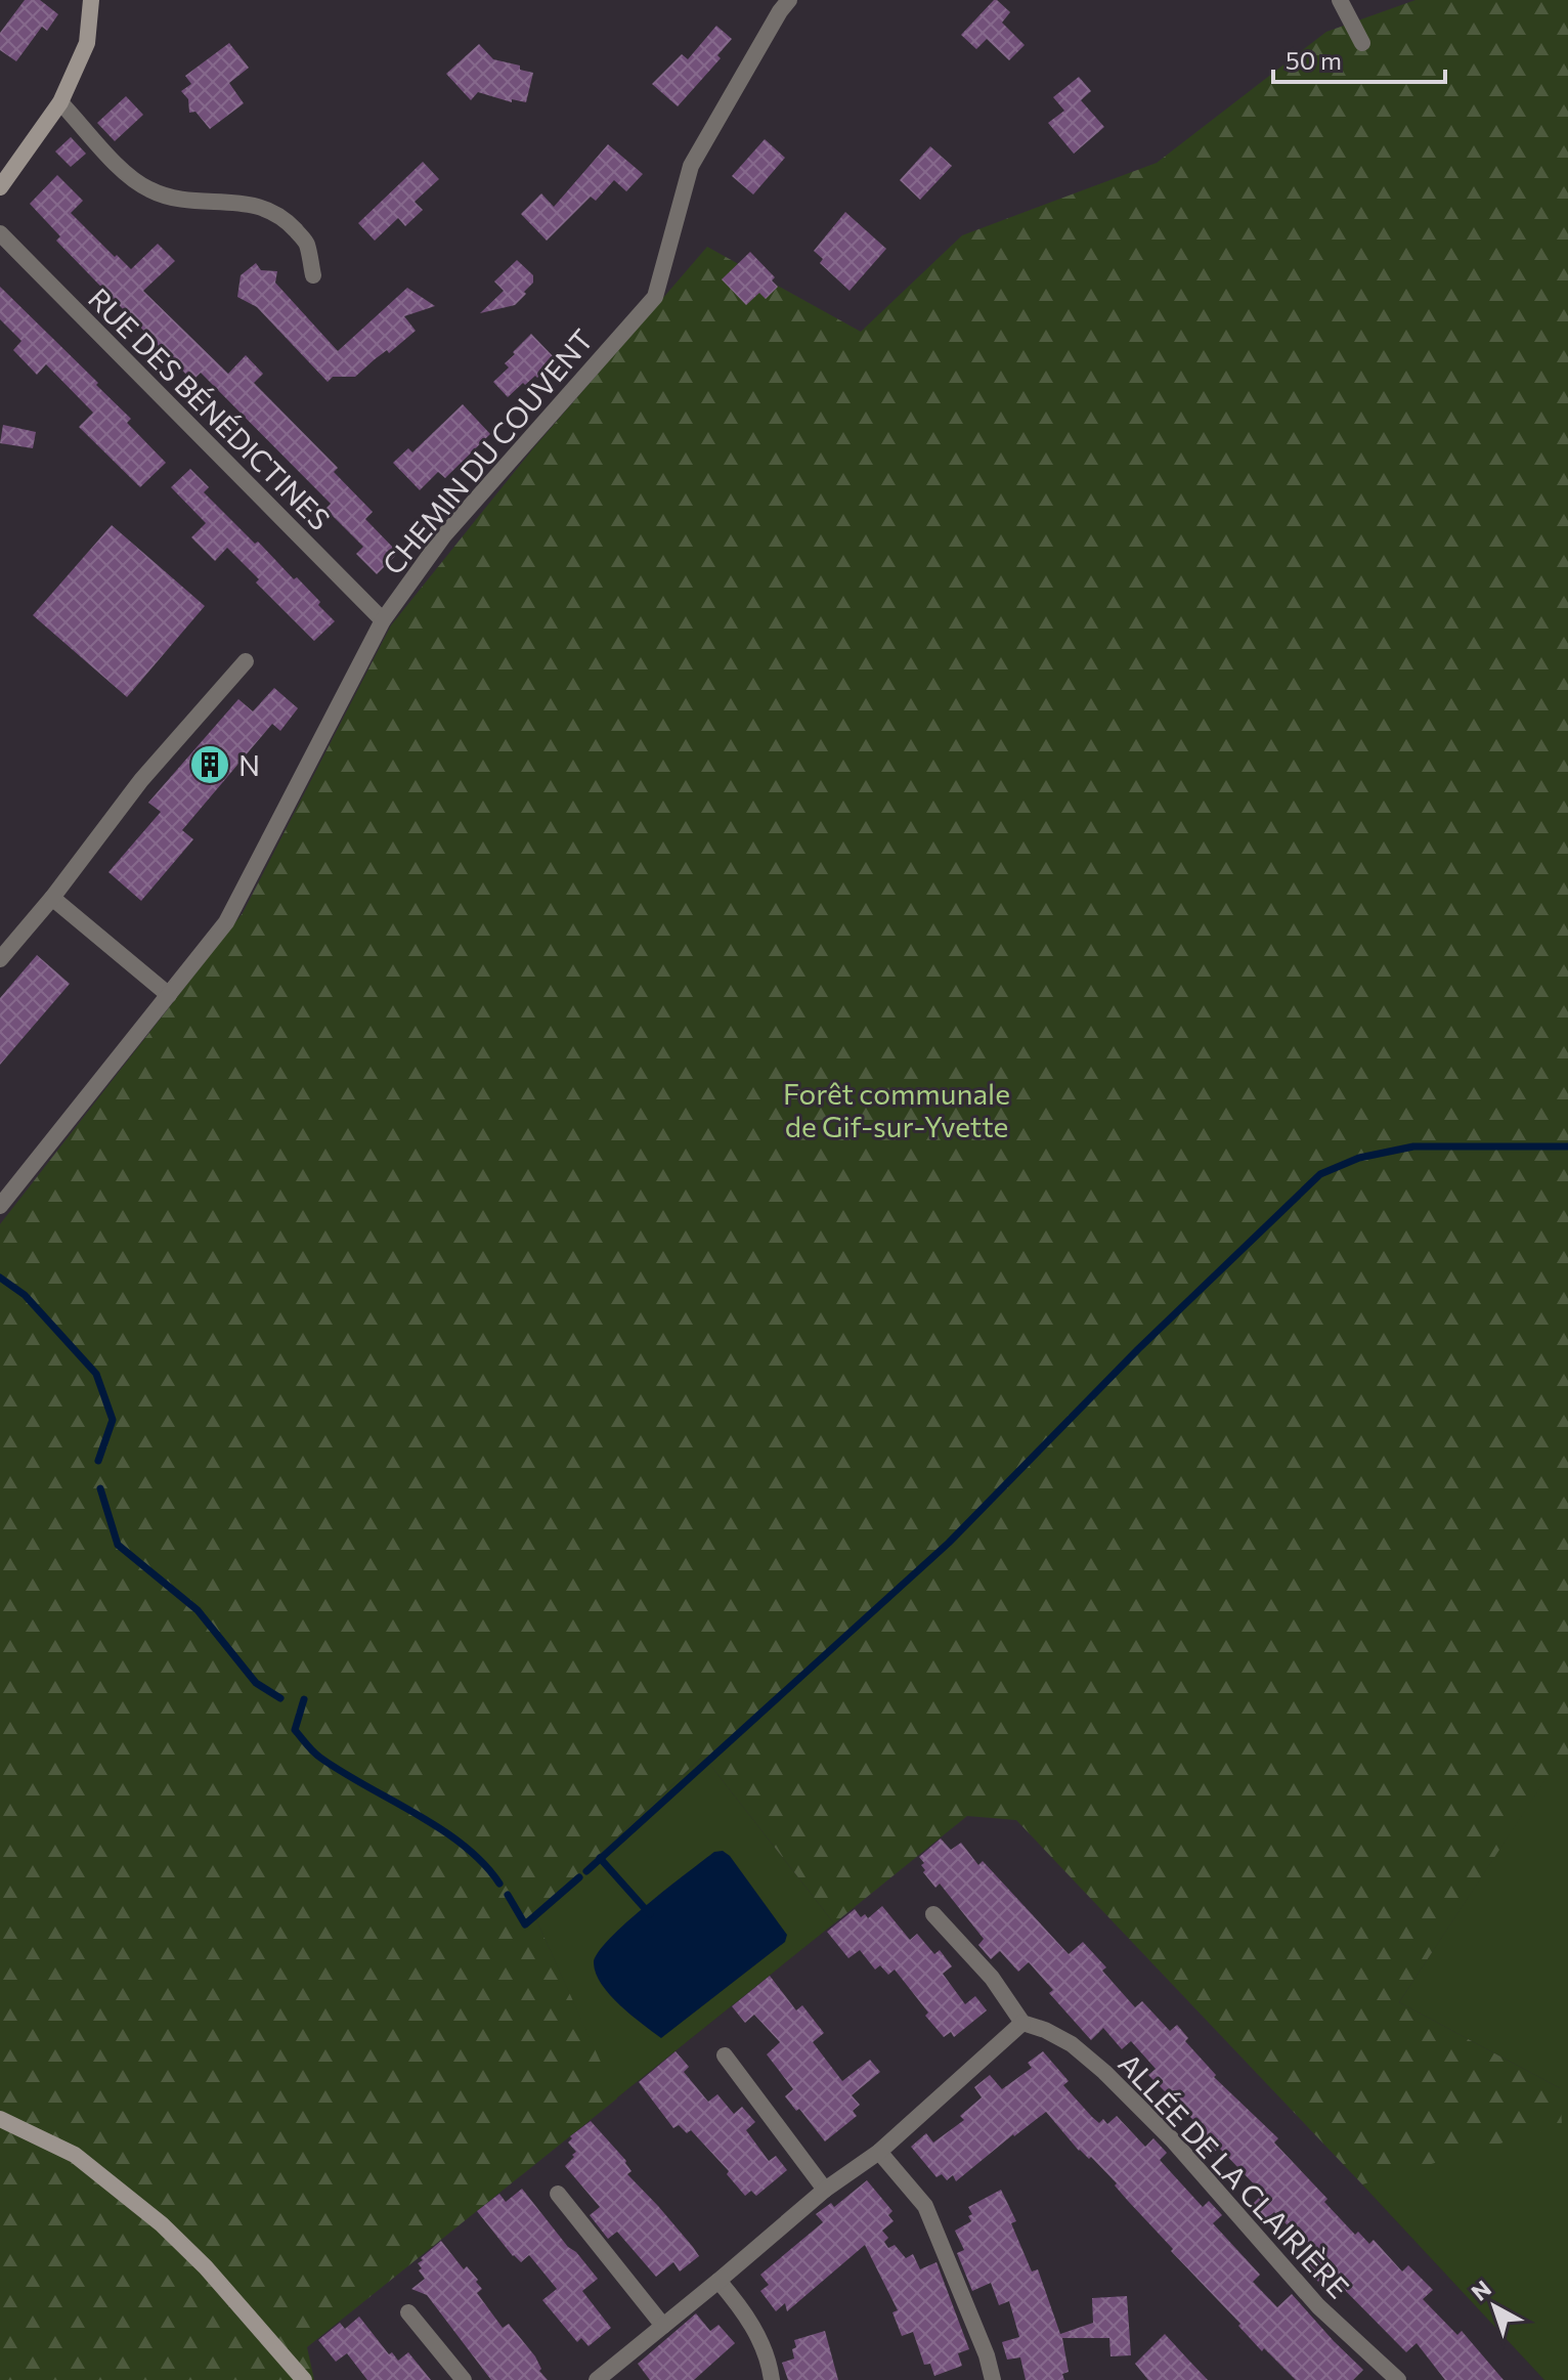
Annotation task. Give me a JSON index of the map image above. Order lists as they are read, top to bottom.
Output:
{
  "streets": {
    "street": ["RUE DES BÉNÉDICTINES", "CHEMIN DU COUVENT", "ALLÉE DE LA CLAIRIÈRE"]
  },
  "crossings": [
    ["RUE DES BÉNÉDICTINES", "CHEMIN DU COUVENT"]
  ],
  "parks": ["Forêt communale de Gif-sur-Yvette"],
  "places": {
    "building": ["N"]
  },
  "scale_bar": "50 m",
  "north": "top left"
}
